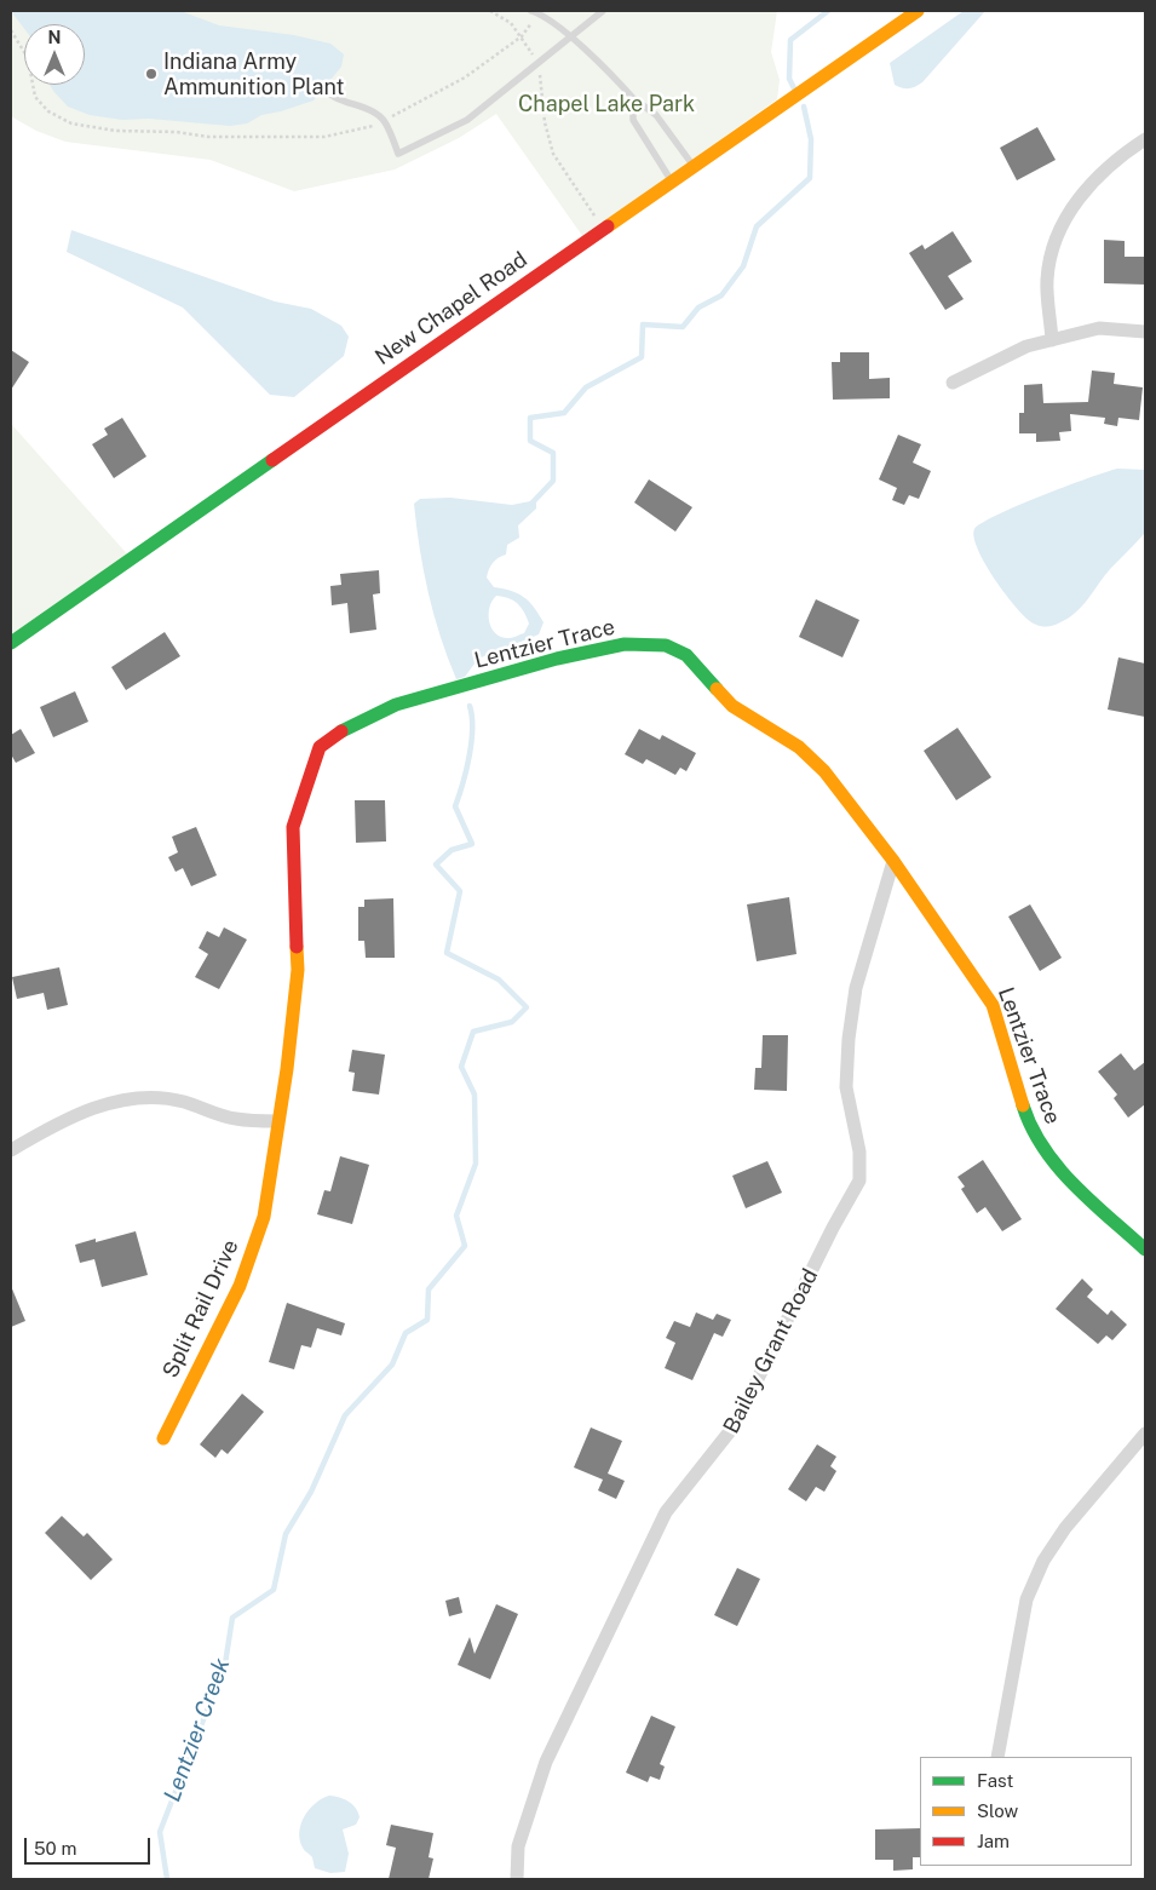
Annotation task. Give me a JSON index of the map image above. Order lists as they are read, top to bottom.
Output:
{
  "streets": {
    "street": [
      "New Chapel Road",
      "Lentzier Trace",
      "Split Rail Drive",
      "Bailey Grant Road"
    ]
  },
  "crossings": [
    ["Lentzier Trace", "Split Rail Drive"],
    ["Lentzier Trace", "Bailey Grant Road"]
  ],
  "water": ["Lentzier Creek"],
  "parks": ["Chapel Lake Park"],
  "places": ["Indiana Army Ammunition Plant"],
  "legend": ["Fast", "Slow", "Jam"],
  "scale_bar": "50 m",
  "north": "top"
}
